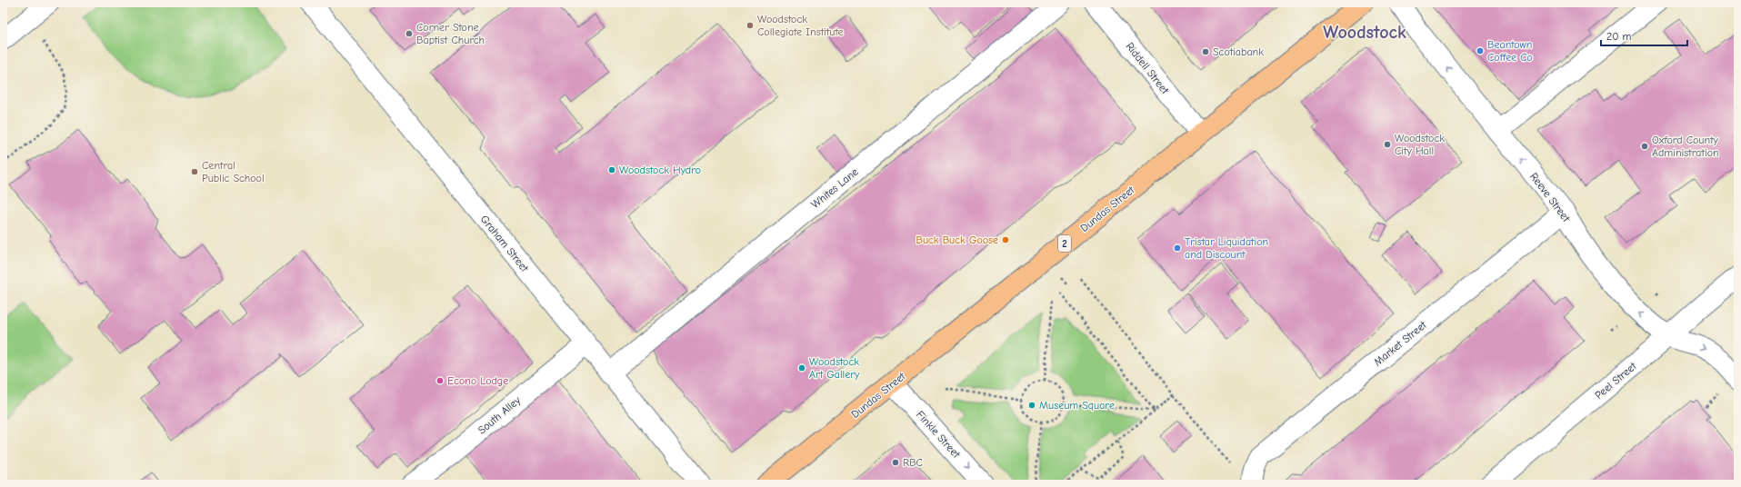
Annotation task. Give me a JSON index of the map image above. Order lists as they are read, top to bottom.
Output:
{
  "streets": {
    "main road": ["Dundas Street", "2"],
    "street": [
      "Riddell Street",
      "Whites Lane",
      "Reeve Street",
      "Graham Street",
      "Market Street",
      "Peel Street",
      "South Alley",
      "Finkle Street"
    ]
  },
  "crossings": [
    ["Riddell Street", "Dundas Street"],
    ["Whites Lane", "Graham Street"],
    ["Reeve Street", "Market Street"],
    ["Reeve Street", "Peel Street"],
    ["Dundas Street", "Finkle Street"],
    ["Graham Street", "South Alley"]
  ],
  "one_way": ["Finkle Street"],
  "districts": ["Woodstock"],
  "places": [
    "Woodstock Collegiate Institute",
    "Corner Stone Baptist Church",
    "Beantown Coffee Co",
    "Scotiabank",
    "Woodstock City Hall",
    "Oxford County Administration",
    "Woodstock Hydro",
    "Central Public School",
    "Buck Buck Goose",
    "Tristar Liquidation and Discount",
    "Woodstock Art Gallery",
    "Econo Lodge",
    "Museum Square",
    "RBC"
  ],
  "scale_bar": "20 m"
}
